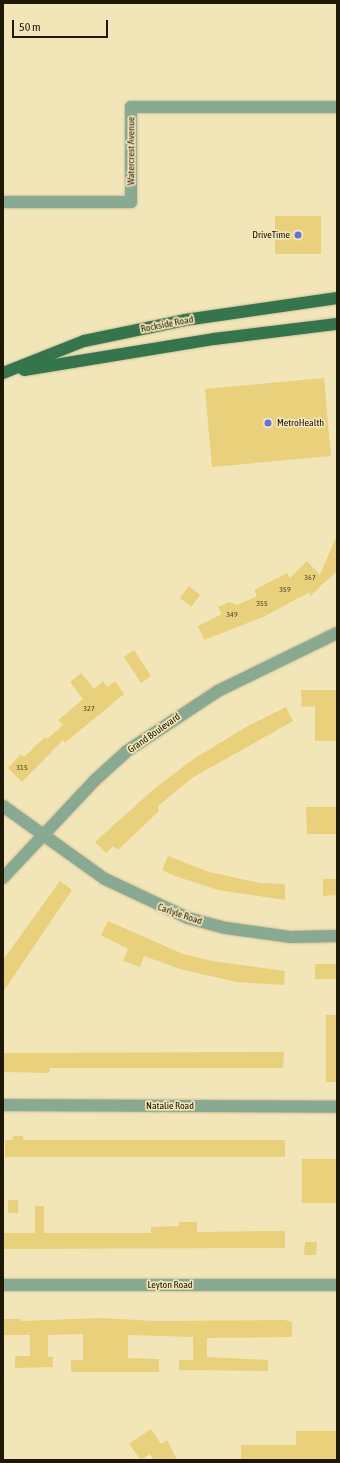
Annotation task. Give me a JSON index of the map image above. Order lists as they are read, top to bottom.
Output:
{
  "streets": {
    "main road": ["Rockside Road"],
    "street": [
      "Watercrest Avenue",
      "Grand Boulevard",
      "Carlyle Road",
      "Natalie Road",
      "Leyton Road"
    ]
  },
  "crossings": [
    ["Grand Boulevard", "Carlyle Road"]
  ],
  "places": ["DriveTime", "MetroHealth"],
  "house_numbers": [
    "367",
    "359",
    "355",
    "349",
    "327",
    "315"
  ],
  "scale_bar": "50 m"
}
